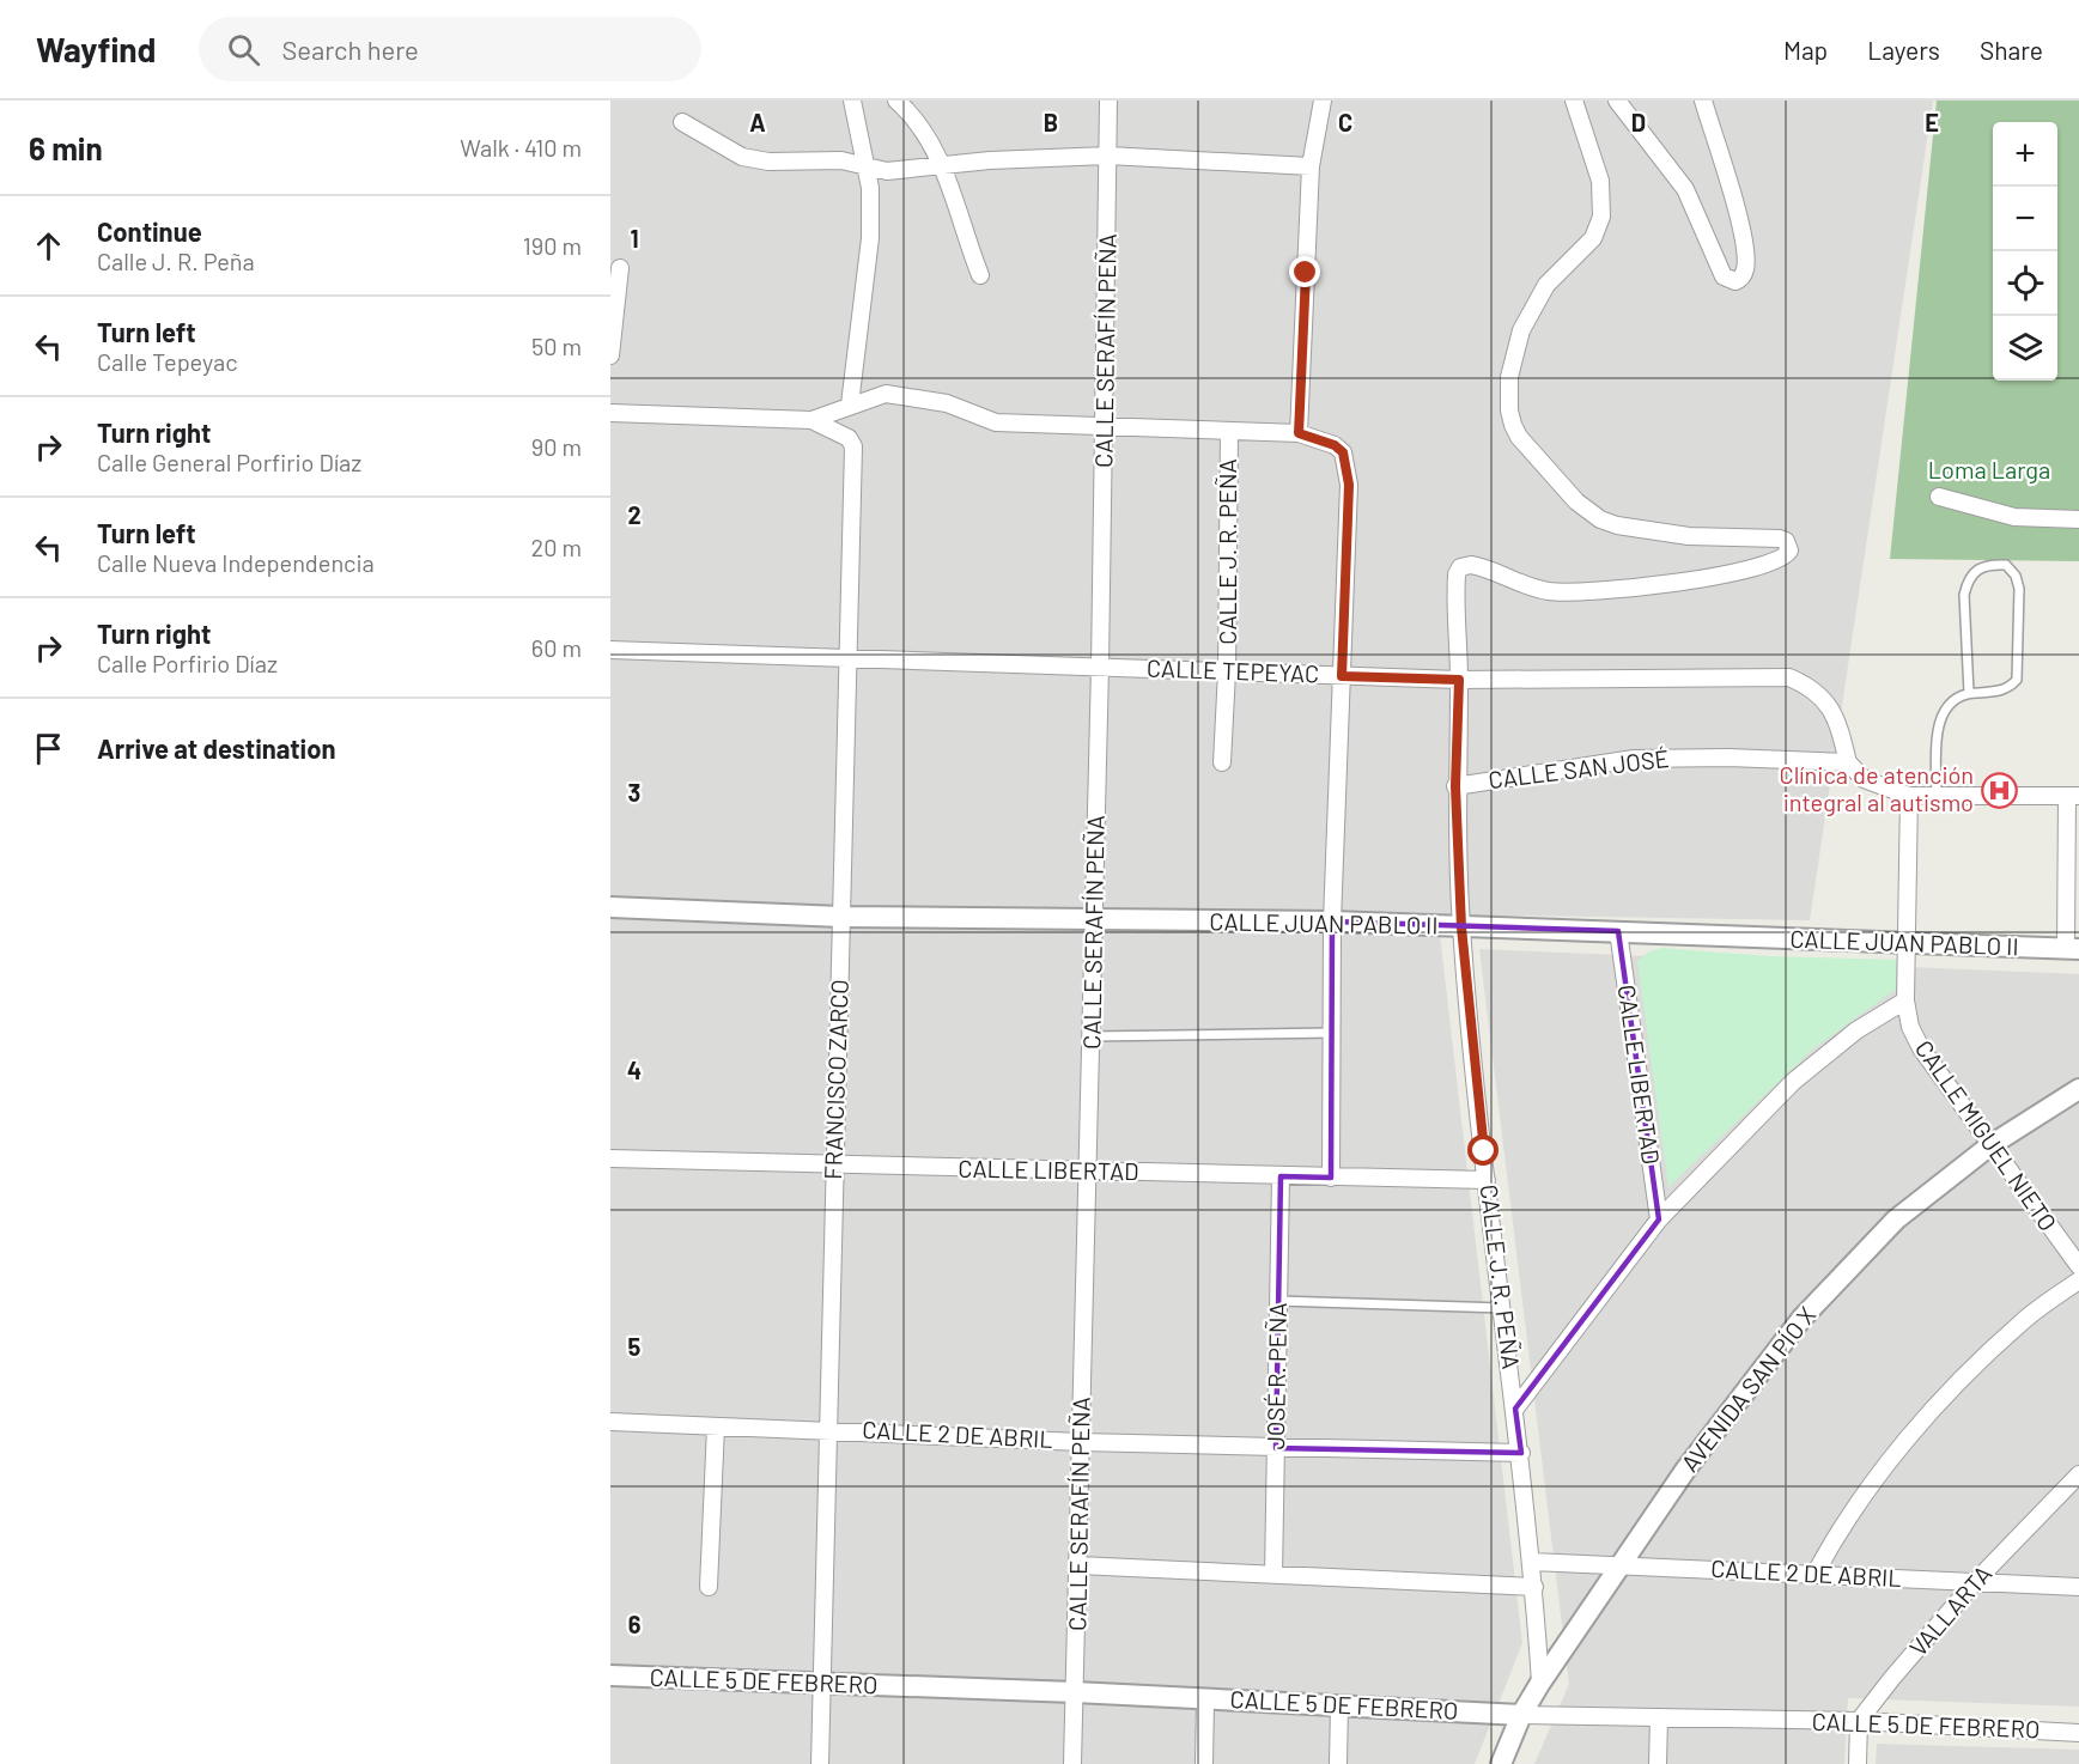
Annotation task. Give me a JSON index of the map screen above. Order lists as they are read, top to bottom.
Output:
{
  "streets": {
    "street": [
      "CALLE SERAFÍN PEÑA",
      "CALLE J. R. PEÑA",
      "CALLE TEPEYAC",
      "CALLE SAN JOSÉ",
      "CALLE JUAN PABLO II",
      "CALLE LIBERTAD",
      "FRANCISCO ZARCO",
      "CALLE MIGUEL NIETO",
      "JOSÉ R. PEÑA",
      "AVENIDA SAN PÍO X",
      "CALLE 2 DE ABRIL",
      "VALLARTA",
      "CALLE 5 DE FEBRERO"
    ]
  },
  "crossings": [
    ["CALLE SERAFÍN PEÑA", "CALLE TEPEYAC"],
    ["CALLE SERAFÍN PEÑA", "CALLE JUAN PABLO II"],
    ["CALLE SERAFÍN PEÑA", "CALLE LIBERTAD"],
    ["CALLE SERAFÍN PEÑA", "CALLE 2 DE ABRIL"],
    ["CALLE SERAFÍN PEÑA", "CALLE 5 DE FEBRERO"],
    ["CALLE J. R. PEÑA", "CALLE TEPEYAC"],
    ["CALLE J. R. PEÑA", "CALLE SAN JOSÉ"],
    ["CALLE J. R. PEÑA", "CALLE JUAN PABLO II"],
    ["CALLE J. R. PEÑA", "CALLE LIBERTAD"],
    ["CALLE J. R. PEÑA", "AVENIDA SAN PÍO X"],
    ["CALLE J. R. PEÑA", "CALLE 2 DE ABRIL"],
    ["CALLE TEPEYAC", "CALLE SAN JOSÉ"],
    ["CALLE TEPEYAC", "FRANCISCO ZARCO"],
    ["CALLE JUAN PABLO II", "CALLE LIBERTAD"],
    ["CALLE JUAN PABLO II", "FRANCISCO ZARCO"],
    ["CALLE JUAN PABLO II", "CALLE MIGUEL NIETO"],
    ["CALLE LIBERTAD", "FRANCISCO ZARCO"],
    ["CALLE LIBERTAD", "JOSÉ R. PEÑA"],
    ["FRANCISCO ZARCO", "CALLE 2 DE ABRIL"],
    ["FRANCISCO ZARCO", "CALLE 5 DE FEBRERO"],
    ["CALLE MIGUEL NIETO", "AVENIDA SAN PÍO X"],
    ["JOSÉ R. PEÑA", "CALLE 2 DE ABRIL"],
    ["AVENIDA SAN PÍO X", "CALLE 2 DE ABRIL"],
    ["AVENIDA SAN PÍO X", "CALLE 5 DE FEBRERO"],
    ["CALLE 2 DE ABRIL", "VALLARTA"],
    ["VALLARTA", "CALLE 5 DE FEBRERO"]
  ],
  "parks": ["Loma Larga"],
  "places": {
    "hospital": ["Clínica de atención integral al autismo"]
  },
  "page": {
    "header": "Wayfind",
    "search": "Search here",
    "nav": ["Map", "Layers", "Share"],
    "heading": ["6 min", "Walk · 410 m"],
    "map_buttons": ["+", "−"],
    "list": [
      ["Continue", "Calle J. R. Peña", "190 m"],
      ["Turn left", "Calle Tepeyac", "50 m"],
      ["Turn right", "Calle General Porfirio Díaz", "90 m"],
      ["Turn left", "Calle Nueva Independencia", "20 m"],
      ["Turn right", "Calle Porfirio Díaz", "60 m"],
      "Arrive at destination"
    ]
  },
  "grid": {
    "columns": [
      "A",
      "B",
      "C",
      "D",
      "E"
    ],
    "rows": [
      "1",
      "2",
      "3",
      "4",
      "5",
      "6"
    ]
  }
}
